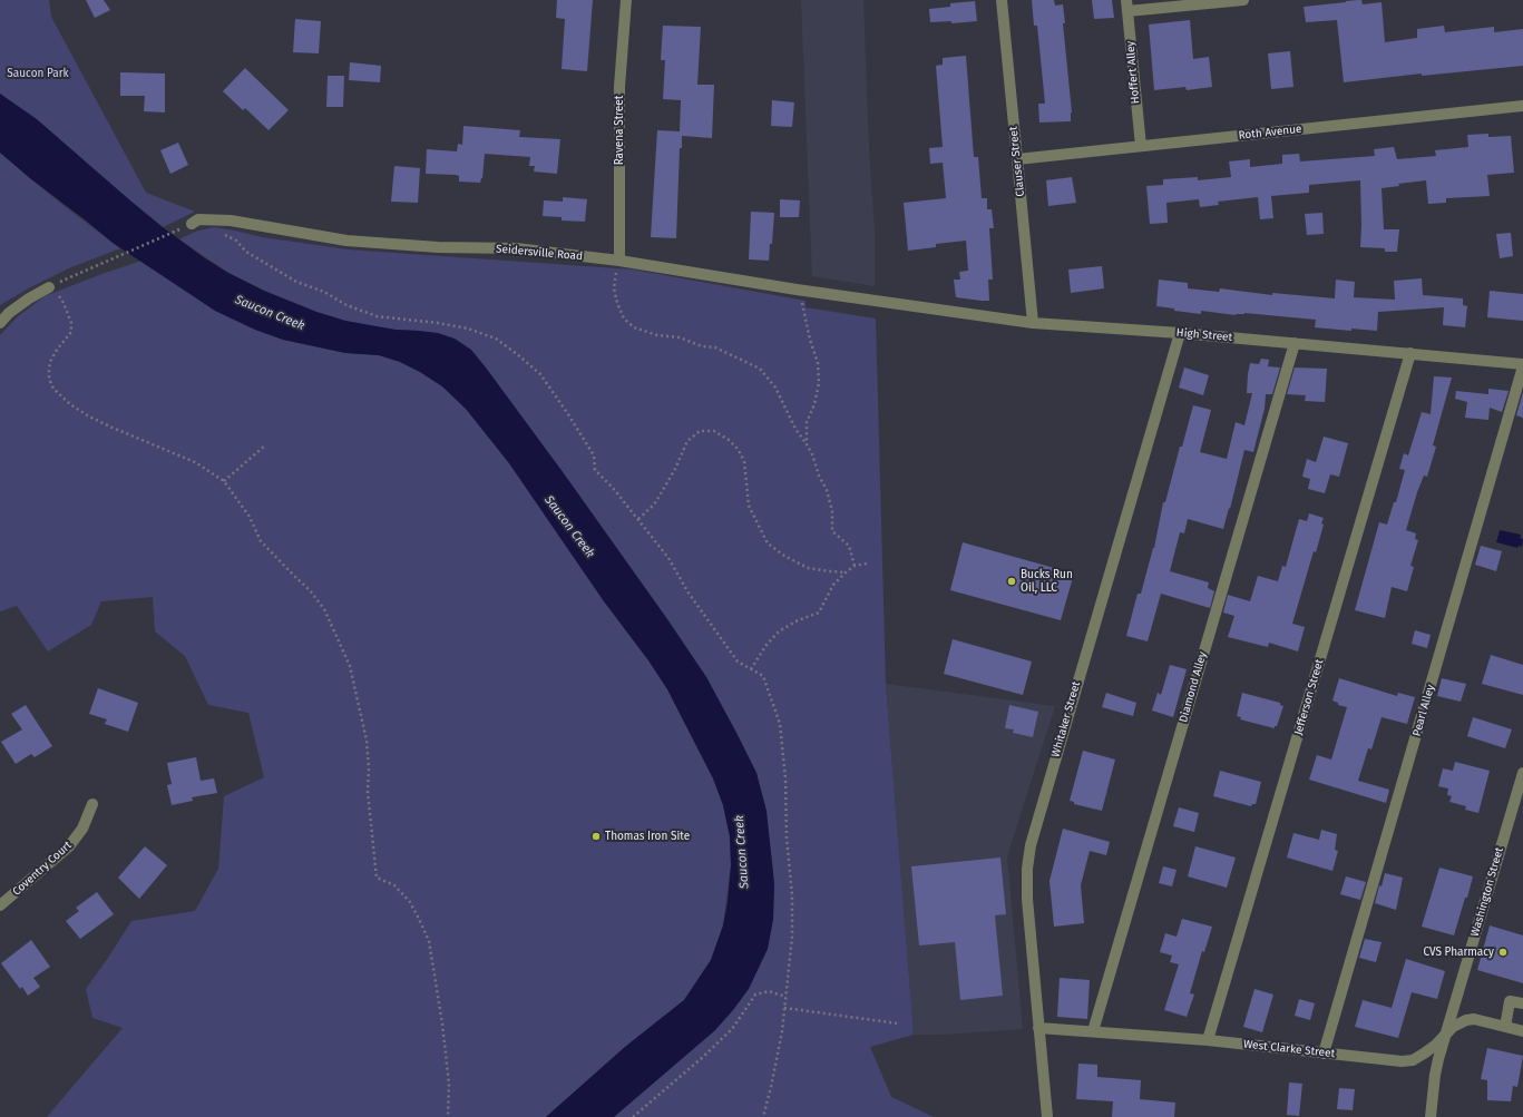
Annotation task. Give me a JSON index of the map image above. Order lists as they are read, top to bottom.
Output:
{
  "streets": {
    "street": [
      "Hoffert Alley",
      "Ravena Street",
      "Roth Avenue",
      "Clauser Street",
      "Seidersville Road",
      "High Street",
      "Diamond Alley",
      "Jefferson Street",
      "Pearl Alley",
      "Whitaker Street",
      "Coventry Court",
      "Washington Street",
      "West Clarke Street"
    ]
  },
  "crossings": [
    ["Hoffert Alley", "Roth Avenue"],
    ["Ravena Street", "Seidersville Road"],
    ["Roth Avenue", "Clauser Street"],
    ["Clauser Street", "High Street"],
    ["Seidersville Road", "High Street"],
    ["High Street", "Diamond Alley"],
    ["High Street", "Jefferson Street"],
    ["High Street", "Pearl Alley"],
    ["High Street", "Whitaker Street"],
    ["Diamond Alley", "West Clarke Street"],
    ["Jefferson Street", "West Clarke Street"],
    ["Pearl Alley", "West Clarke Street"],
    ["Whitaker Street", "West Clarke Street"],
    ["Washington Street", "West Clarke Street"]
  ],
  "water": ["Saucon Creek"],
  "parks": ["Saucon Park"],
  "places": ["Bucks Run Oil, LLC", "Thomas Iron Site", "CVS Pharmacy"]
}
